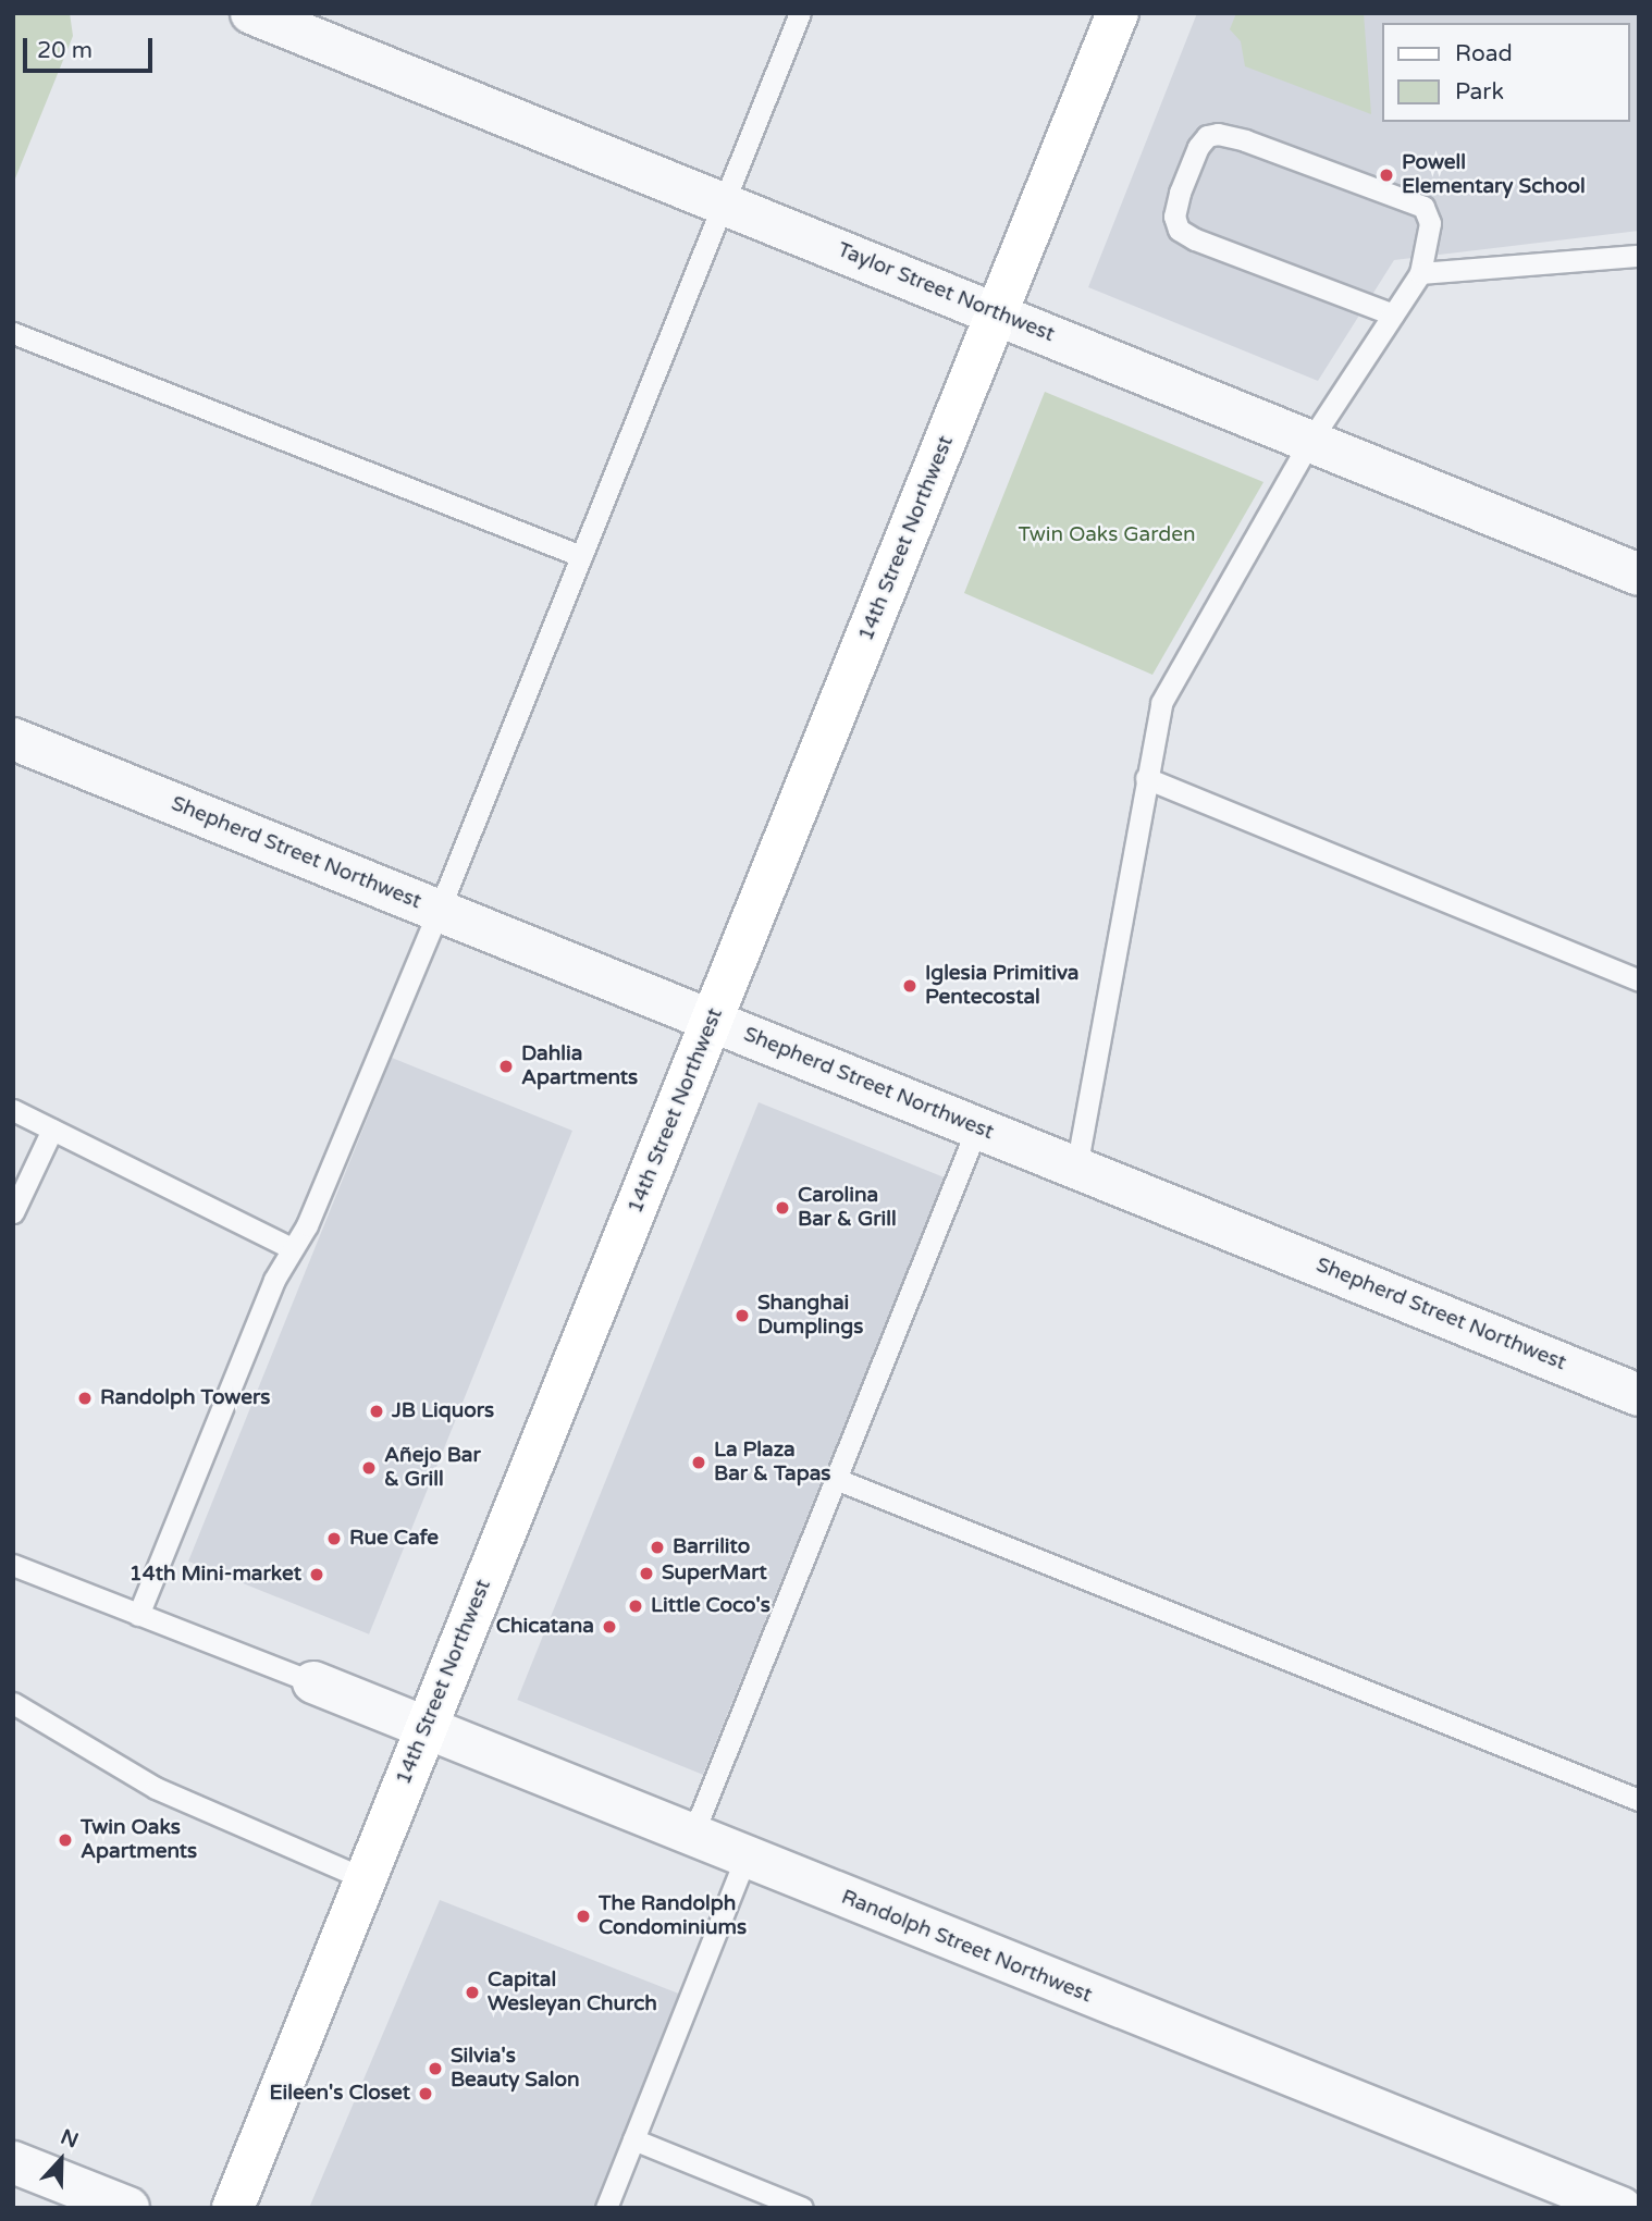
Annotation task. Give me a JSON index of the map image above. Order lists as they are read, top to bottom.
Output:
{
  "streets": {
    "main road": ["14th Street Northwest"],
    "street": ["Taylor Street Northwest", "Shepherd Street Northwest", "Randolph Street Northwest"]
  },
  "crossings": [
    ["Taylor Street Northwest", "14th Street Northwest"],
    ["14th Street Northwest", "Shepherd Street Northwest"],
    ["14th Street Northwest", "Randolph Street Northwest"]
  ],
  "parks": ["Twin Oaks Garden"],
  "places": [
    "Powell Elementary School",
    "Iglesia Primitiva Pentecostal",
    "Dahlia Apartments",
    "Carolina Bar & Grill",
    "Shanghai Dumplings",
    "Randolph Towers",
    "JB Liquors",
    "La Plaza Bar & Tapas",
    "Añejo Bar & Grill",
    "Rue Cafe",
    "Barrilito",
    "SuperMart",
    "14th Mini-market",
    "Little Coco's",
    "Chicatana",
    "Twin Oaks Apartments",
    "The Randolph Condominiums",
    "Capital Wesleyan Church",
    "Silvia's Beauty Salon",
    "Eileen's Closet"
  ],
  "legend": ["Road", "Park"],
  "scale_bar": "20 m",
  "north": "top"
}
